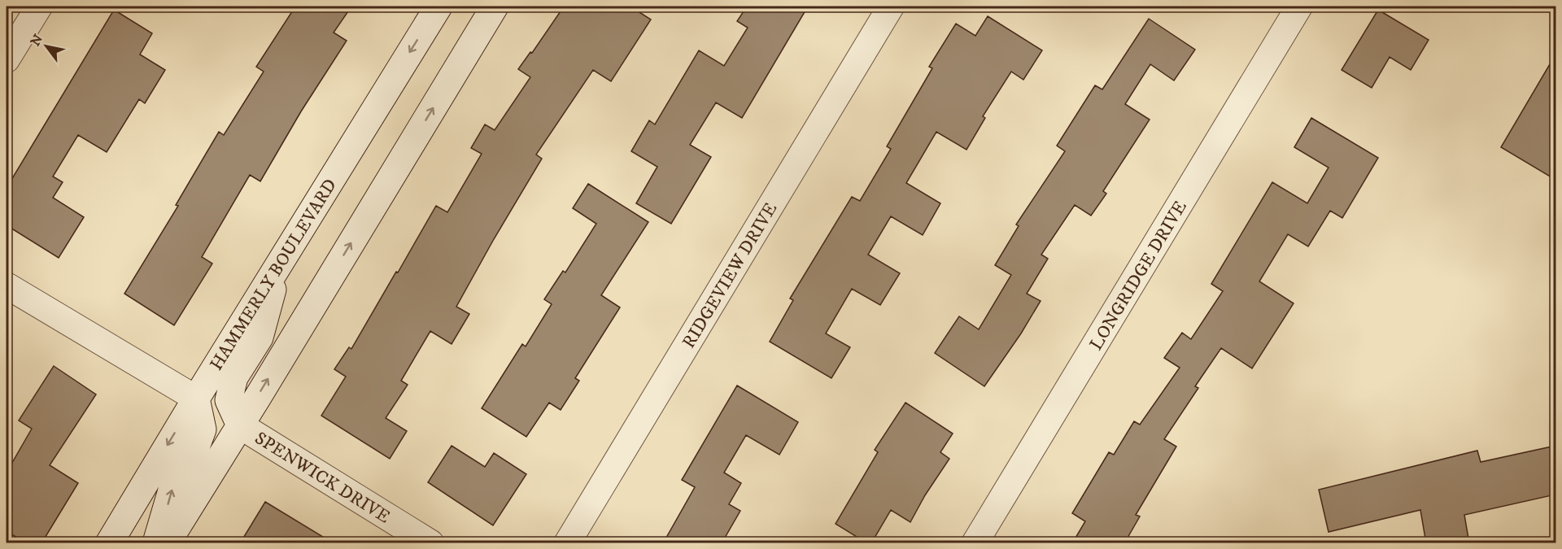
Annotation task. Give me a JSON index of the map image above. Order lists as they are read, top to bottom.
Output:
{
  "streets": {
    "main road": ["HAMMERLY BOULEVARD", "SPENWICK DRIVE"],
    "street": ["RIDGEVIEW DRIVE", "LONGRIDGE DRIVE"]
  },
  "north": "top left"
}
